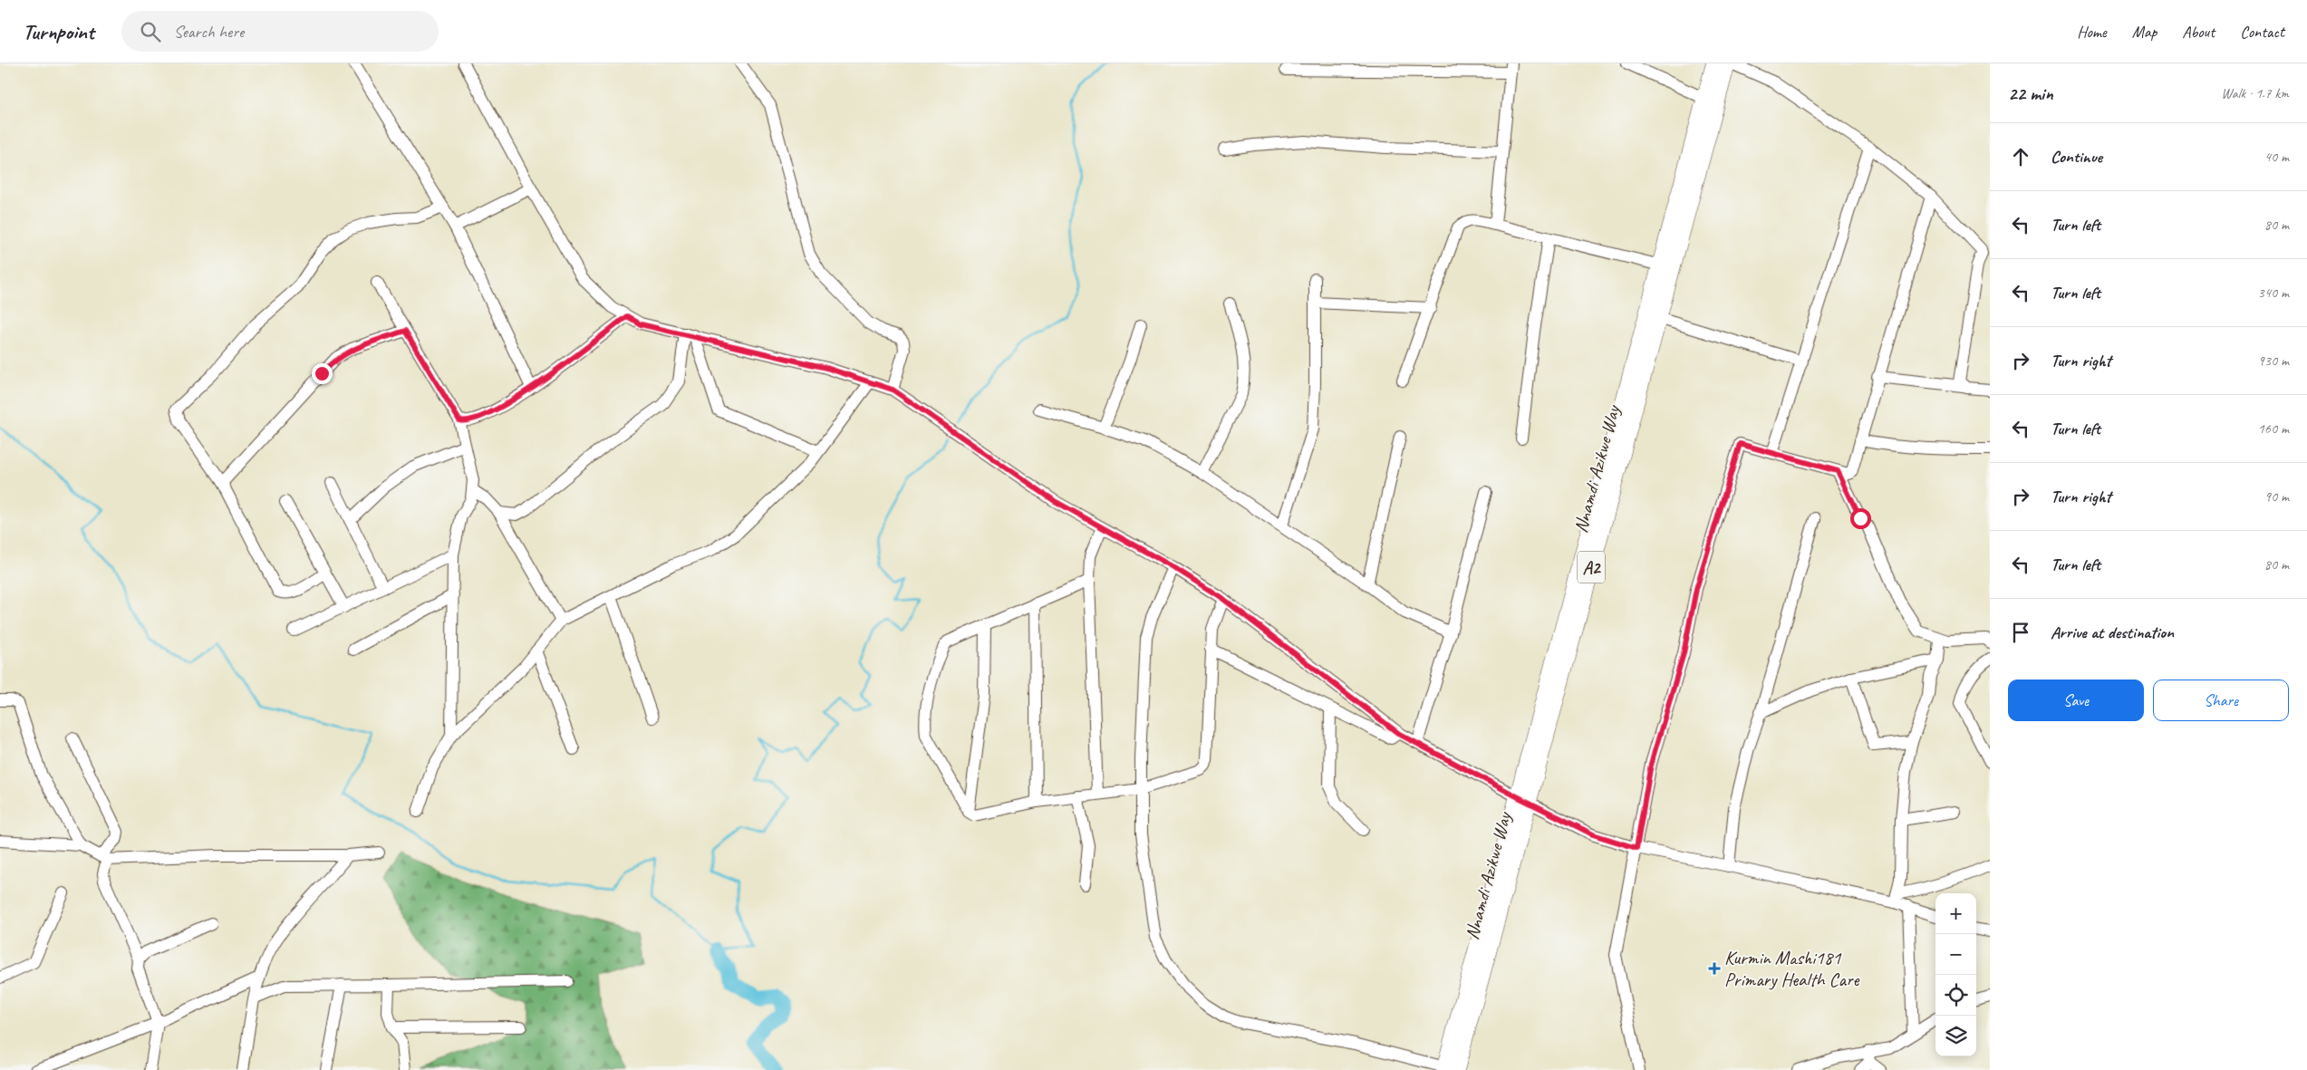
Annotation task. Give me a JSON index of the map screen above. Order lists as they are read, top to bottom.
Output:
{
  "streets": {
    "highway": ["Nnamdi Azikwe Way", "A2"]
  },
  "places": {
    "health": ["Kurmin Mashi181 Primary Health Care"]
  },
  "page": {
    "header": "Turnpoint",
    "search": "Search here",
    "nav": [
      "Home",
      "Map",
      "About",
      "Contact"
    ],
    "heading": ["22 min", "Walk · 1.7 km"],
    "list": [
      ["Continue", "40 m"],
      ["Turn left", "80 m"],
      ["Turn left", "340 m"],
      ["Turn right", "930 m"],
      ["Turn left", "160 m"],
      ["Turn right", "90 m"],
      ["Turn left", "80 m"],
      "Arrive at destination"
    ],
    "buttons": ["Save", "Share"],
    "map_buttons": ["+", "−"]
  }
}
